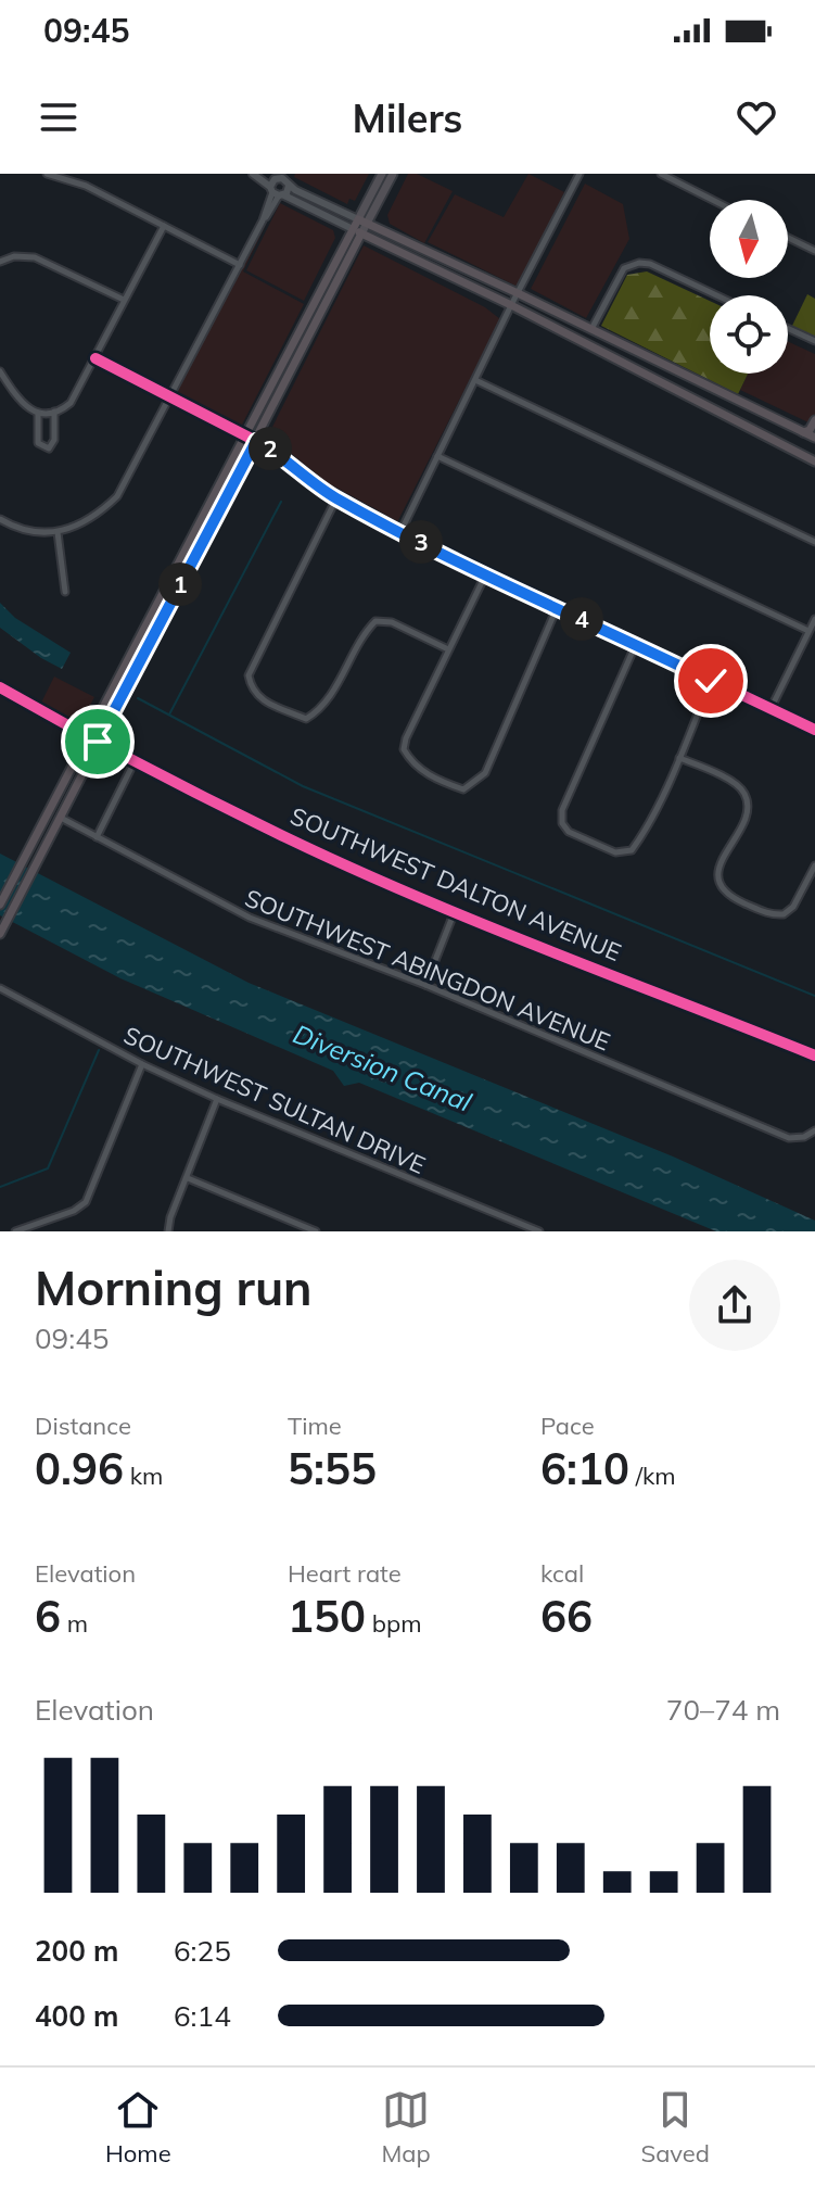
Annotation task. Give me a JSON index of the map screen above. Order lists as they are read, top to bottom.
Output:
{
  "streets": {
    "street": ["SOUTHWEST DALTON AVENUE", "SOUTHWEST ABINGDON AVENUE", "SOUTHWEST SULTAN DRIVE"]
  },
  "water": ["Diversion Canal"],
  "north": "bottom",
  "page": {
    "status": "09:45",
    "header": "Milers",
    "pins": [
      "2",
      "3",
      "1",
      "4"
    ],
    "heading": ["Morning run", "09:45"],
    "stats": [
      ["Distance", "0.96 km"],
      ["Time", "5:55"],
      ["Pace", "6:10 /km"],
      ["Elevation", "6 m"],
      ["Heart rate", "150 bpm"],
      ["kcal", "66"]
    ],
    "chart": ["Elevation", "70–74 m"],
    "list": [
      {
        "name": "200 m",
        "note": "6:25"
      },
      {
        "name": "400 m",
        "note": "6:14"
      }
    ],
    "tabs": ["Home", "Map", "Saved"]
  }
}
